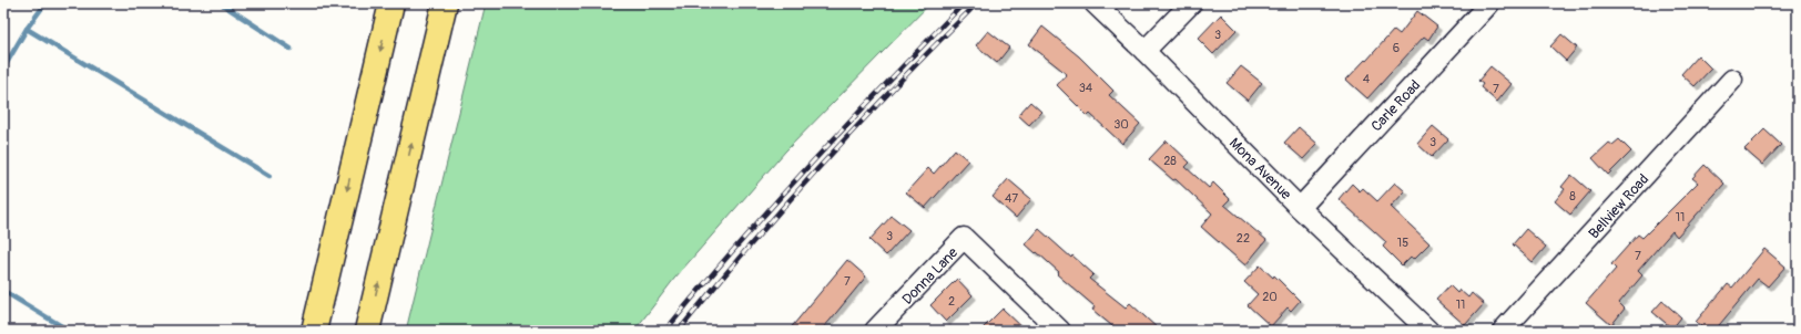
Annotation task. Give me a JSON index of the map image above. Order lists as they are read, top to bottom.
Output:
{
  "streets": {
    "street": [
      "Carle Road",
      "Mona Avenue",
      "Bellview Road",
      "Donna Lane"
    ]
  },
  "crossings": [
    ["Carle Road", "Mona Avenue"]
  ],
  "house_numbers": [
    "3",
    "6",
    "4",
    "34",
    "7",
    "30",
    "3",
    "28",
    "8",
    "47",
    "11",
    "3",
    "22",
    "15",
    "7",
    "7",
    "20",
    "2",
    "11"
  ]
}
